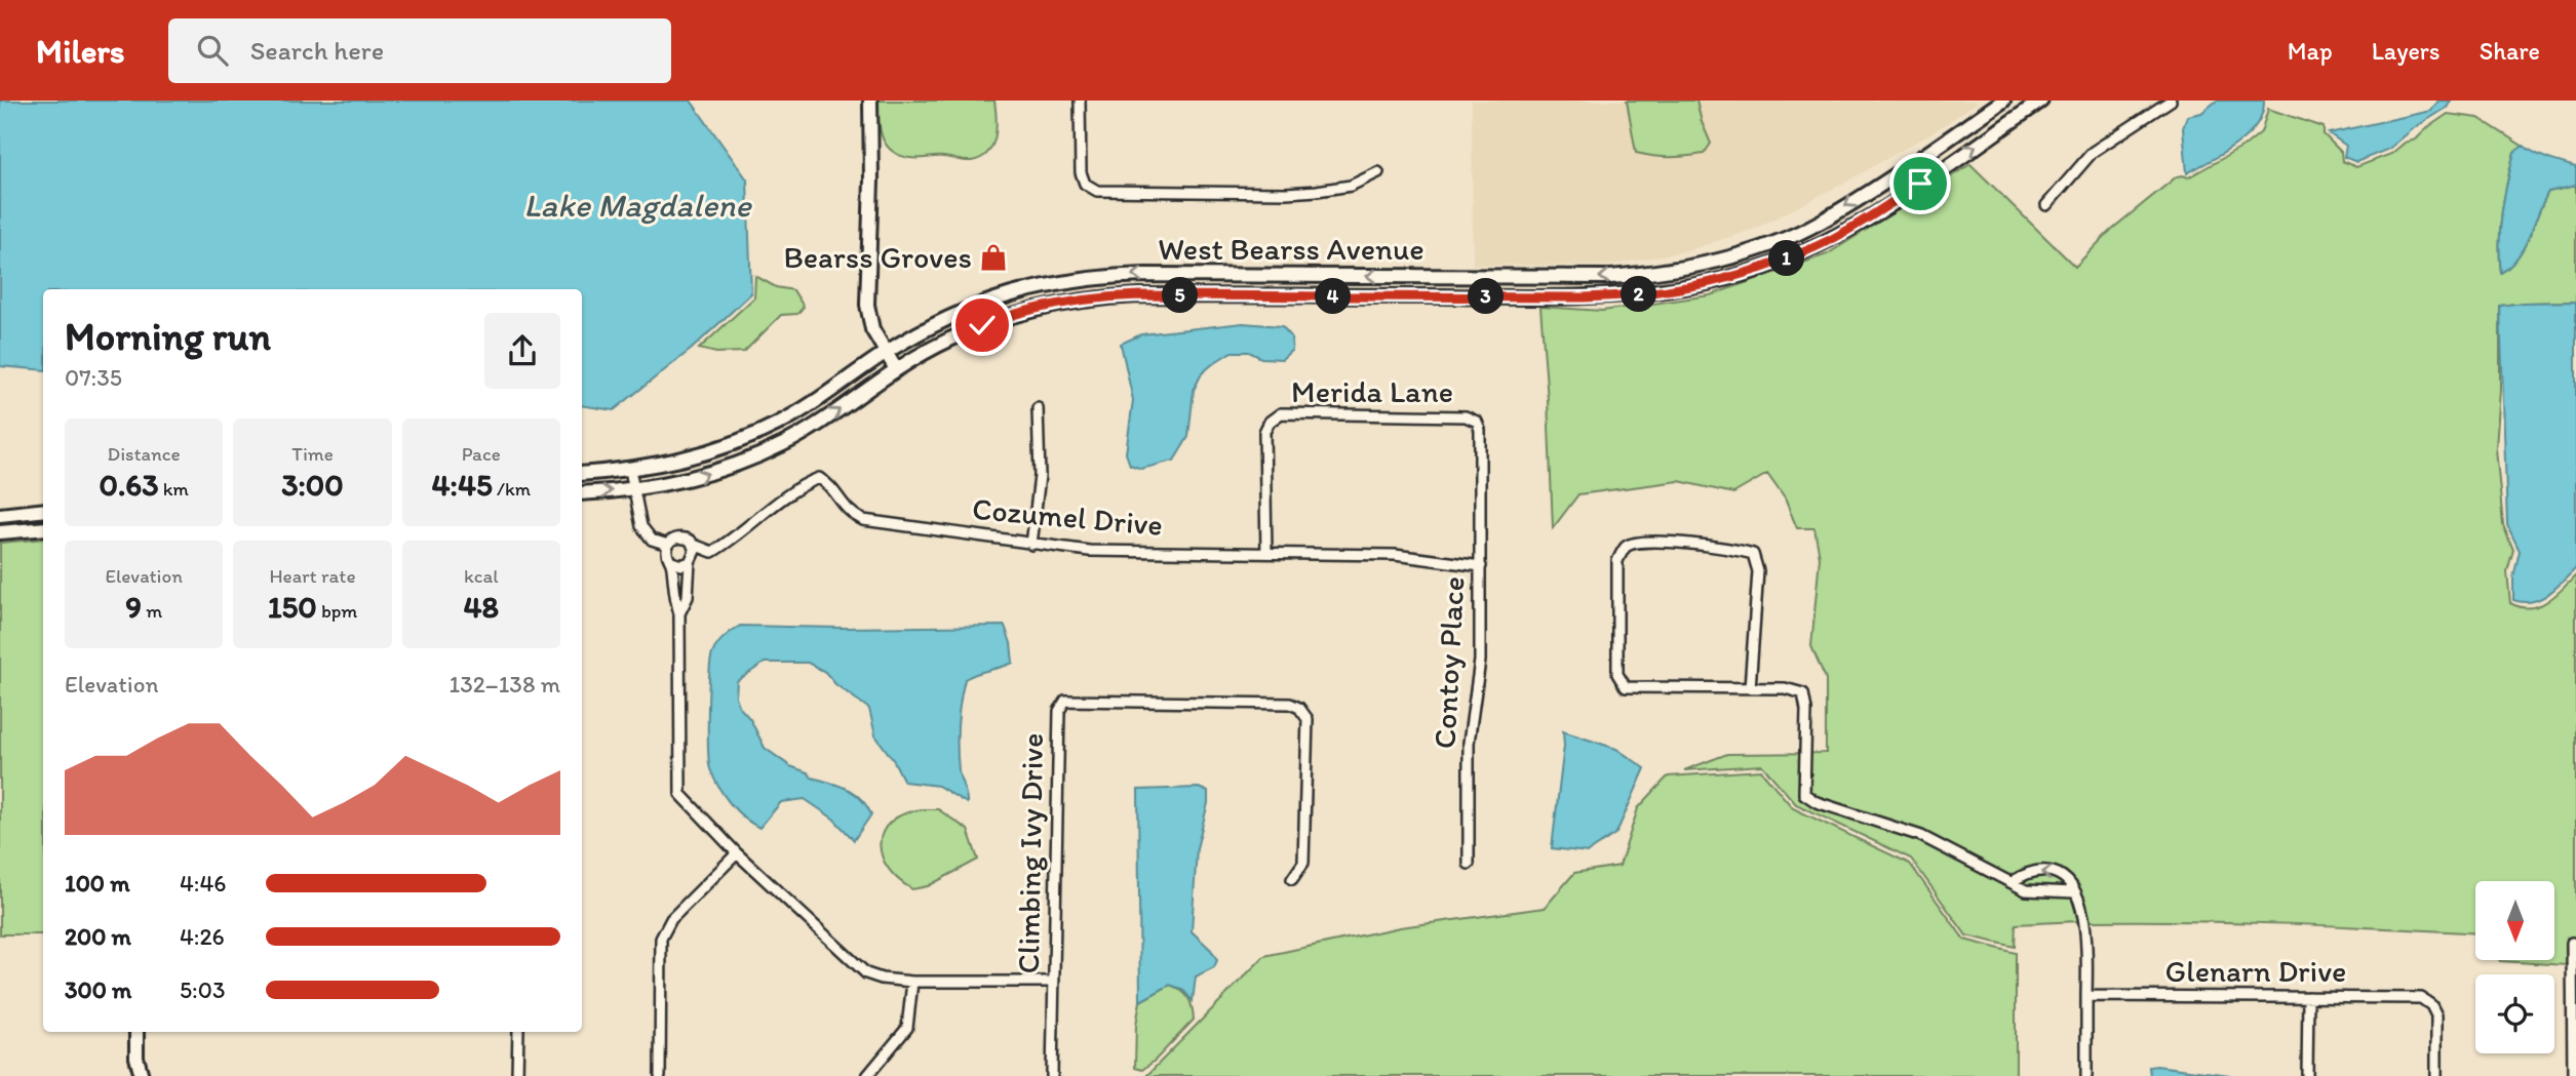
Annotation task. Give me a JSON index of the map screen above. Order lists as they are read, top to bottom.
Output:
{
  "streets": {
    "main road": ["West Bearss Avenue"],
    "street": [
      "Merida Lane",
      "Cozumel Drive",
      "Contoy Place",
      "Climbing Ivy Drive",
      "Glenarn Drive"
    ]
  },
  "crossings": [
    ["Merida Lane", "Cozumel Drive"],
    ["Merida Lane", "Contoy Place"],
    ["Cozumel Drive", "Contoy Place"]
  ],
  "water": ["Lake Magdalene"],
  "places": {
    "shop": ["Bearss Groves"]
  },
  "north": "bottom",
  "page": {
    "header": "Milers",
    "search": "Search here",
    "nav": ["Map", "Layers", "Share"],
    "pins": [
      "1",
      "2",
      "5",
      "3",
      "4"
    ],
    "heading": ["Morning run", "07:35"],
    "stats": [
      ["Distance", "0.63 km"],
      ["Time", "3:00"],
      ["Pace", "4:45 /km"],
      ["Elevation", "9 m"],
      ["Heart rate", "150 bpm"],
      ["kcal", "48"]
    ],
    "chart": ["Elevation", "132–138 m"],
    "list": [
      {
        "name": "100 m",
        "note": "4:46"
      },
      {
        "name": "200 m",
        "note": "4:26"
      },
      {
        "name": "300 m",
        "note": "5:03"
      }
    ]
  }
}
